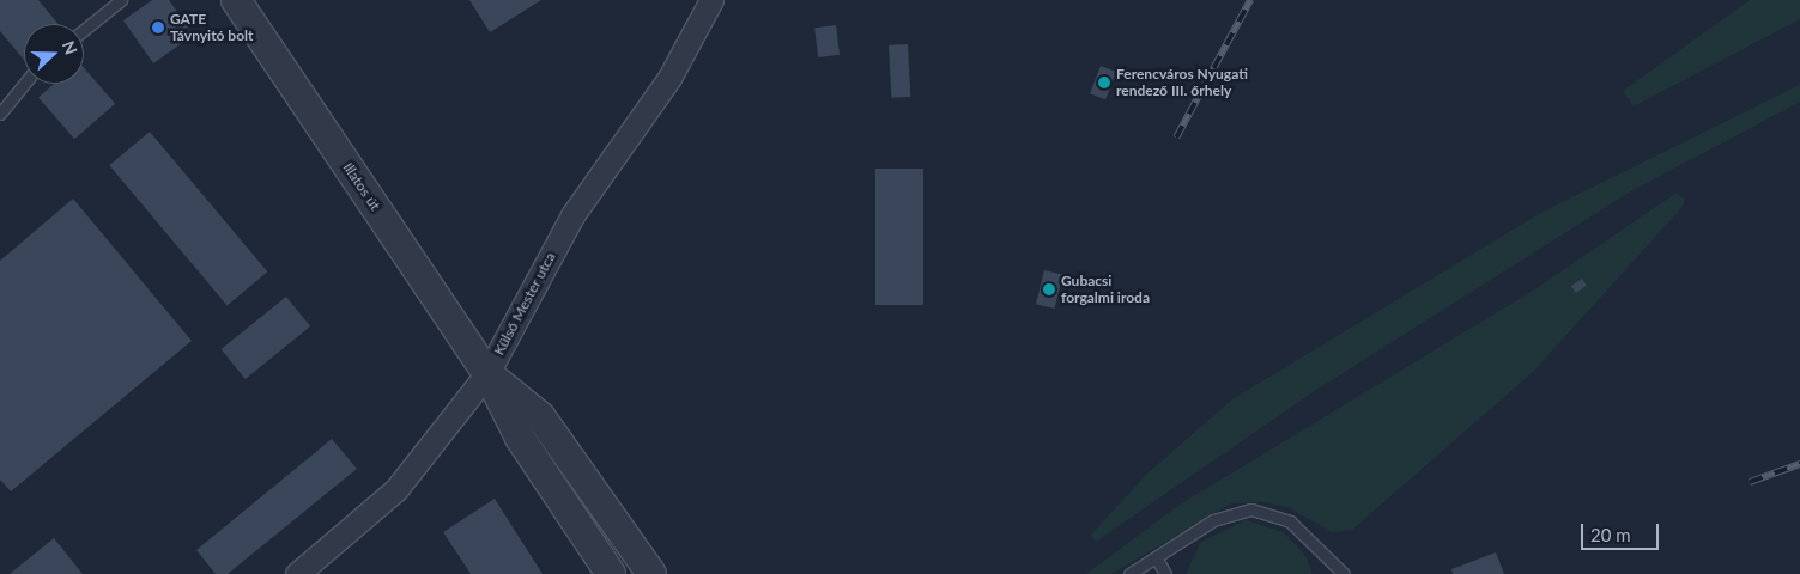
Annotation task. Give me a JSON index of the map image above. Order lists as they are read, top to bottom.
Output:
{
  "streets": {
    "street": ["Illatos út", "Külső Mester utca"]
  },
  "crossings": [
    ["Illatos út", "Külső Mester utca"]
  ],
  "places": ["GATE Távnyitó bolt", "Ferencváros Nyugati rendező III. őrhely", "Gubacsi forgalmi iroda"],
  "scale_bar": "20 m",
  "north": "right"
}
